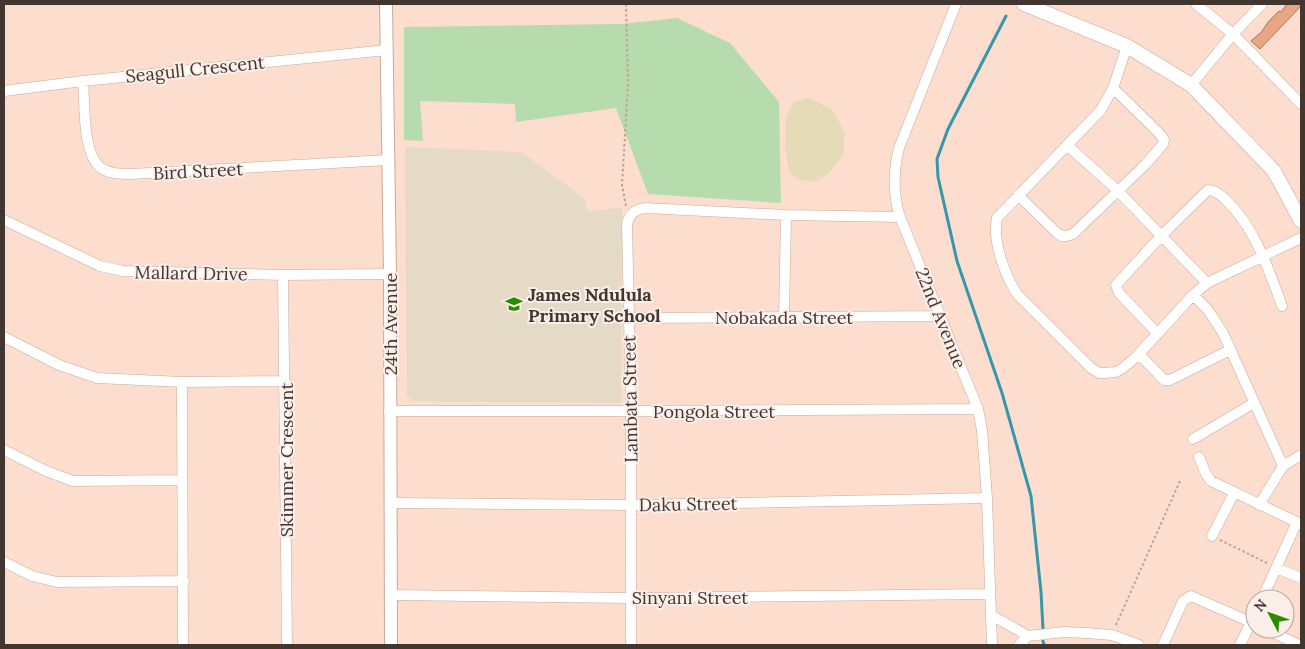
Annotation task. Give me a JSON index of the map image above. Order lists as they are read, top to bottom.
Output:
{
  "streets": {
    "street": [
      "Seagull Crescent",
      "Bird Street",
      "Mallard Drive",
      "Nobakada Street",
      "22nd Avenue",
      "24th Avenue",
      "Lambata Street",
      "Pongola Street",
      "Skimmer Crescent",
      "Daku Street",
      "Sinyani Street"
    ]
  },
  "crossings": [
    ["Seagull Crescent", "Bird Street"],
    ["Seagull Crescent", "24th Avenue"],
    ["Bird Street", "24th Avenue"],
    ["Mallard Drive", "24th Avenue"],
    ["Mallard Drive", "Skimmer Crescent"],
    ["Nobakada Street", "22nd Avenue"],
    ["Nobakada Street", "Lambata Street"],
    ["22nd Avenue", "Pongola Street"],
    ["22nd Avenue", "Daku Street"],
    ["22nd Avenue", "Sinyani Street"],
    ["24th Avenue", "Pongola Street"],
    ["24th Avenue", "Daku Street"],
    ["24th Avenue", "Sinyani Street"],
    ["Lambata Street", "Pongola Street"],
    ["Lambata Street", "Daku Street"],
    ["Lambata Street", "Sinyani Street"]
  ],
  "places": {
    "school or university": ["James Ndulula Primary School"]
  },
  "north": "top left"
}
